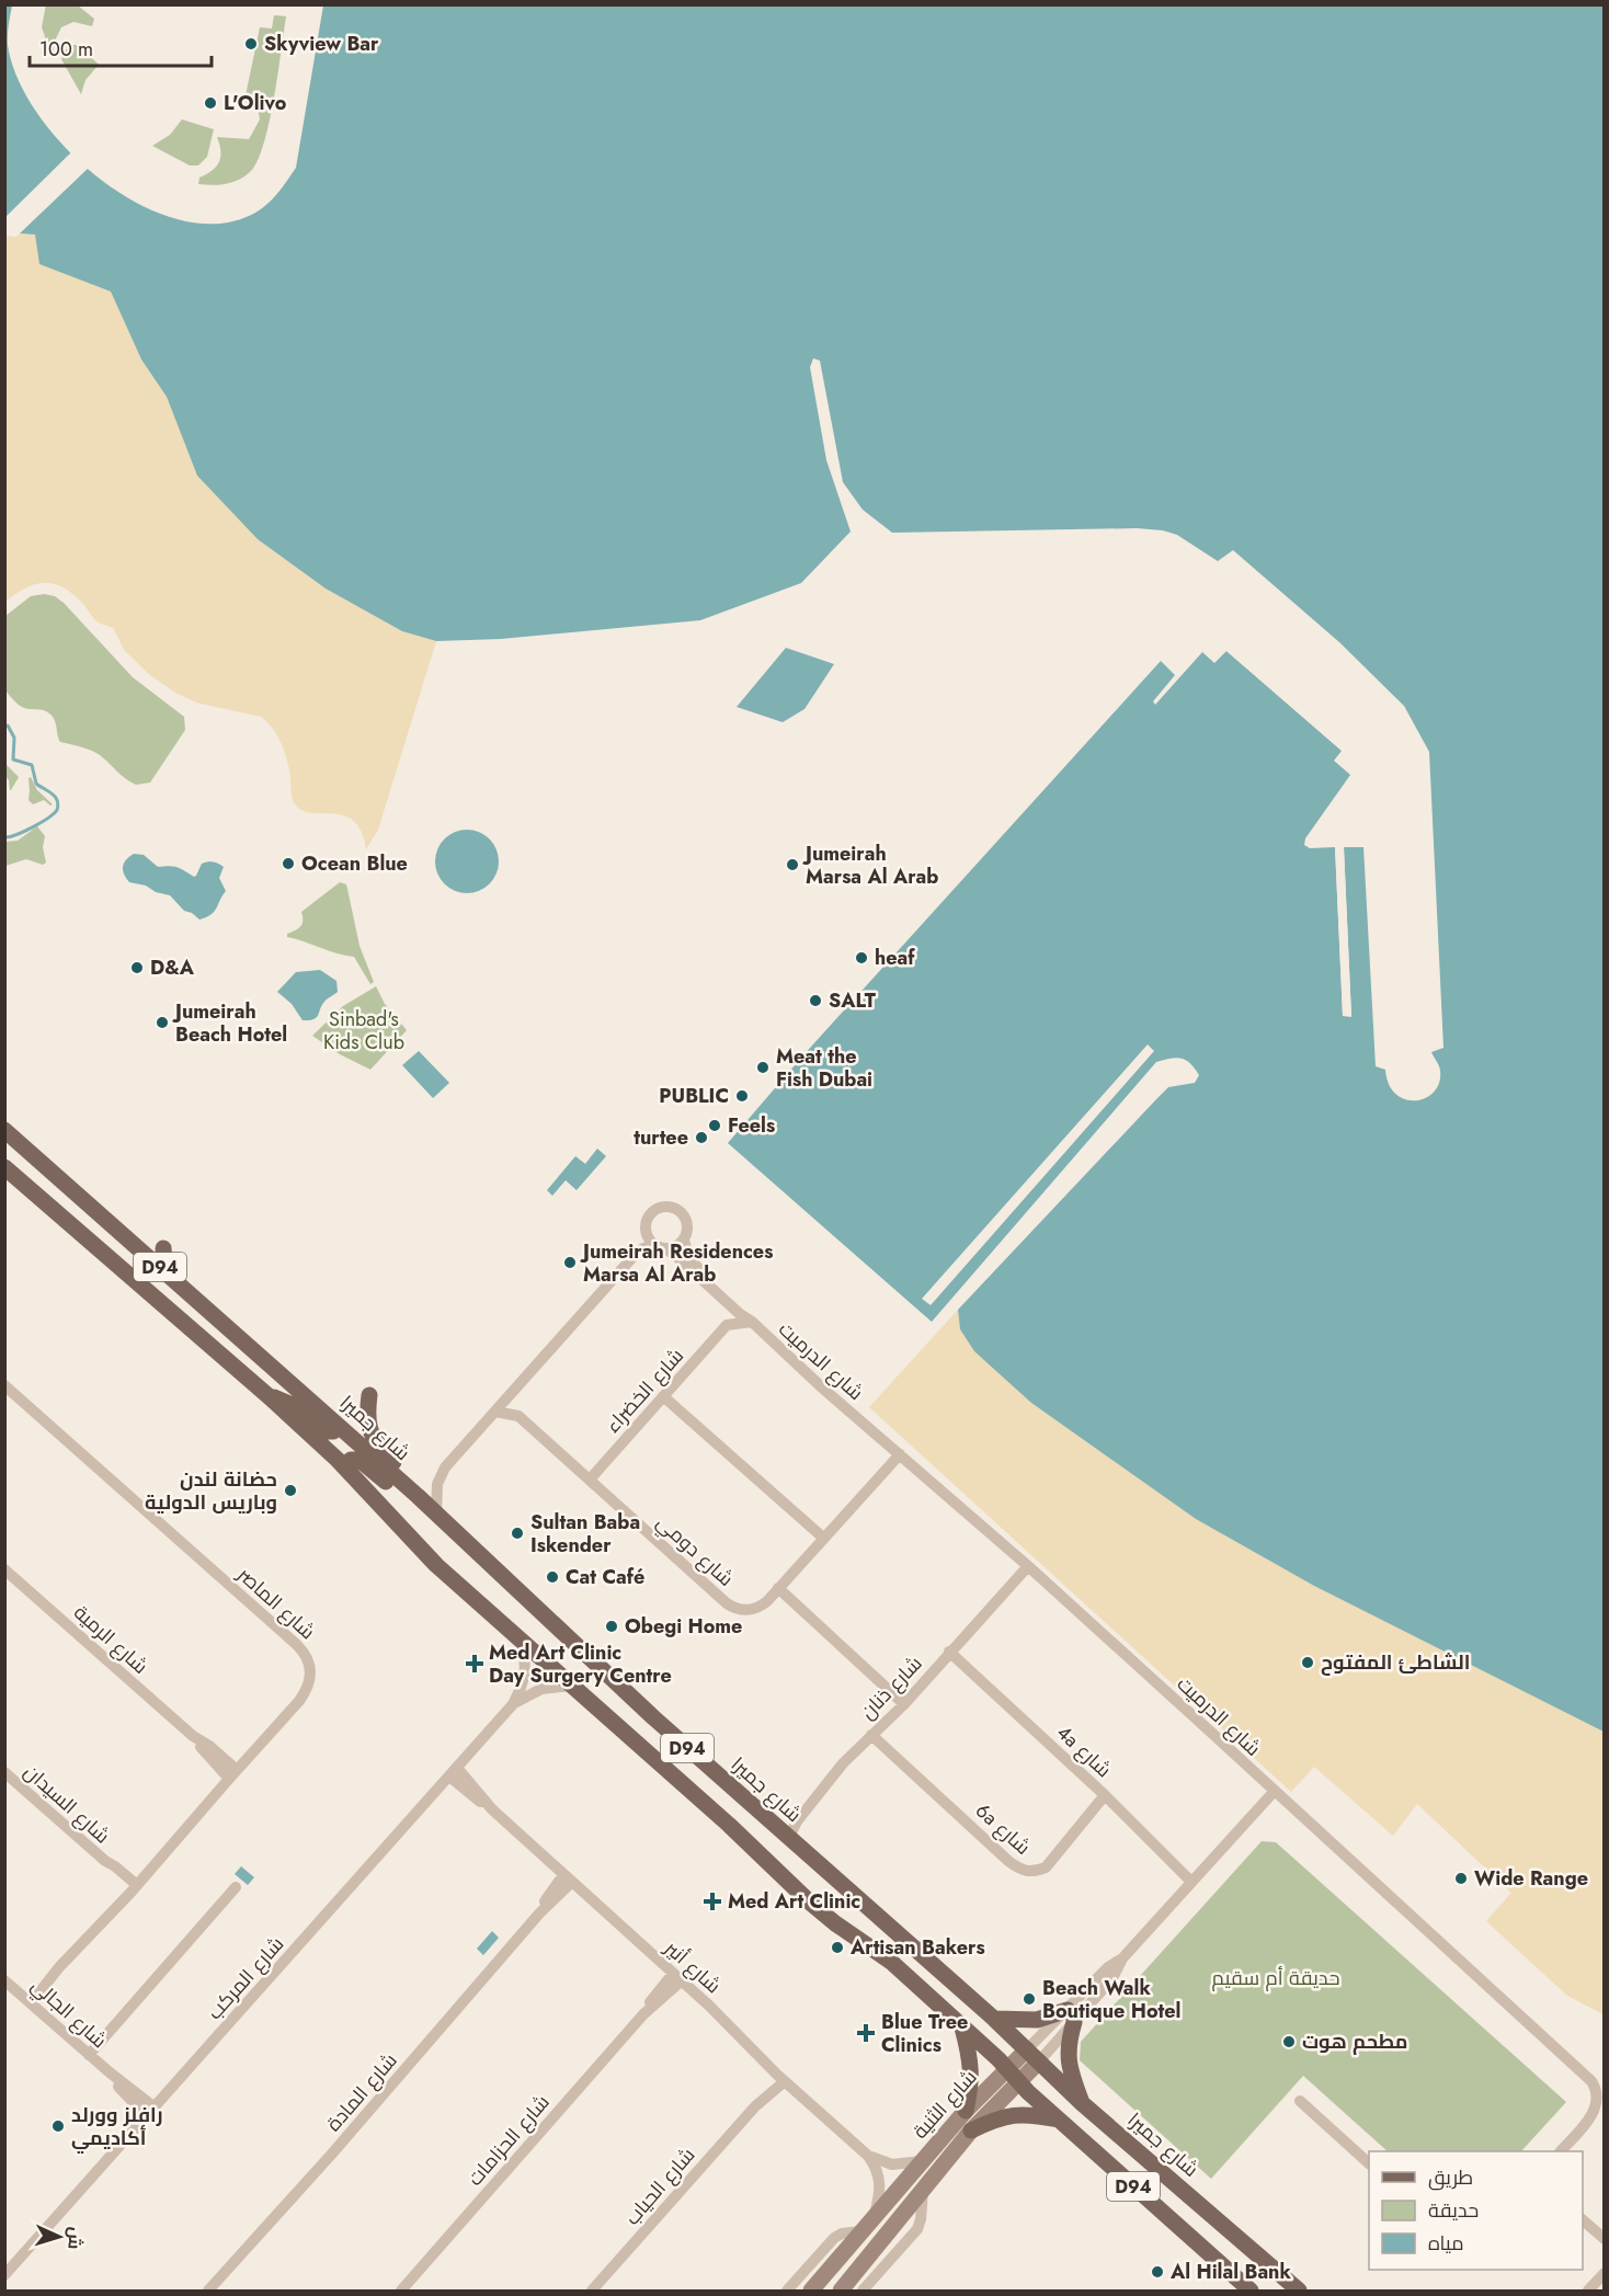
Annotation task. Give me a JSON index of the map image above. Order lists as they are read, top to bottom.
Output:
{
  "streets": {
    "main road": ["D94", "شارع جميرا", "شارع الثنية"],
    "street": [
      "شارع الدرميت",
      "شارع الخضراء",
      "شارع دومي",
      "شارع الماصر",
      "شارع الرمية",
      "شارع ذنان",
      "4a شارع",
      "شارع السيدان",
      "6a شارع",
      "شارع أنير",
      "شارع المركب",
      "شارع الجالي",
      "شارع المادة",
      "شارع الحزامات",
      "شارع الحياب"
    ]
  },
  "crossings": [
    ["D94", "شارع المركب"],
    ["D94", "شارع الثنية"],
    ["شارع الدرميت", "شارع دومي"],
    ["شارع الدرميت", "شارع ذنان"],
    ["شارع الدرميت", "شارع الثنية"],
    ["شارع الخضراء", "شارع دومي"],
    ["شارع جميرا", "شارع ذنان"],
    ["شارع جميرا", "شارع الثنية"],
    ["شارع الماصر", "شارع الرمية"],
    ["شارع الماصر", "شارع السيدان"],
    ["شارع الماصر", "شارع الجالي"],
    ["شارع ذنان", "4a شارع"],
    ["شارع ذنان", "6a شارع"],
    ["4a شارع", "6a شارع"],
    ["4a شارع", "شارع الثنية"],
    ["شارع أنير", "شارع المركب"],
    ["شارع أنير", "شارع المادة"],
    ["شارع أنير", "شارع الثنية"],
    ["شارع أنير", "شارع الحزامات"],
    ["شارع أنير", "شارع الحياب"],
    ["شارع المركب", "شارع الجالي"]
  ],
  "parks": ["Sinbad's Kids Club", "حديقة أم سقيم"],
  "places": {
    "other": [
      "Skyview Bar",
      "L'Olivo",
      "Ocean Blue",
      "Jumeirah Marsa Al Arab",
      "heaf",
      "D&A",
      "SALT",
      "Jumeirah Beach Hotel",
      "Meat the Fish Dubai",
      "PUBLIC",
      "Feels",
      "turtee",
      "Jumeirah Residences Marsa Al Arab",
      "حضانة لندن وباريس الدولية",
      "Sultan Baba Iskender",
      "Cat Café",
      "Obegi Home",
      "الشاطئ المفتوح",
      "Wide Range",
      "Artisan Bakers",
      "Beach Walk Boutique Hotel",
      "مطحم هوت",
      "رافلز وورلد أكاديمي",
      "Al Hilal Bank"
    ],
    "health": ["Med Art Clinic Day Surgery Centre", "Med Art Clinic", "Blue Tree Clinics"]
  },
  "legend": ["طريق", "حديقة", "مياه"],
  "scale_bar": "100 m",
  "north": "right"
}
